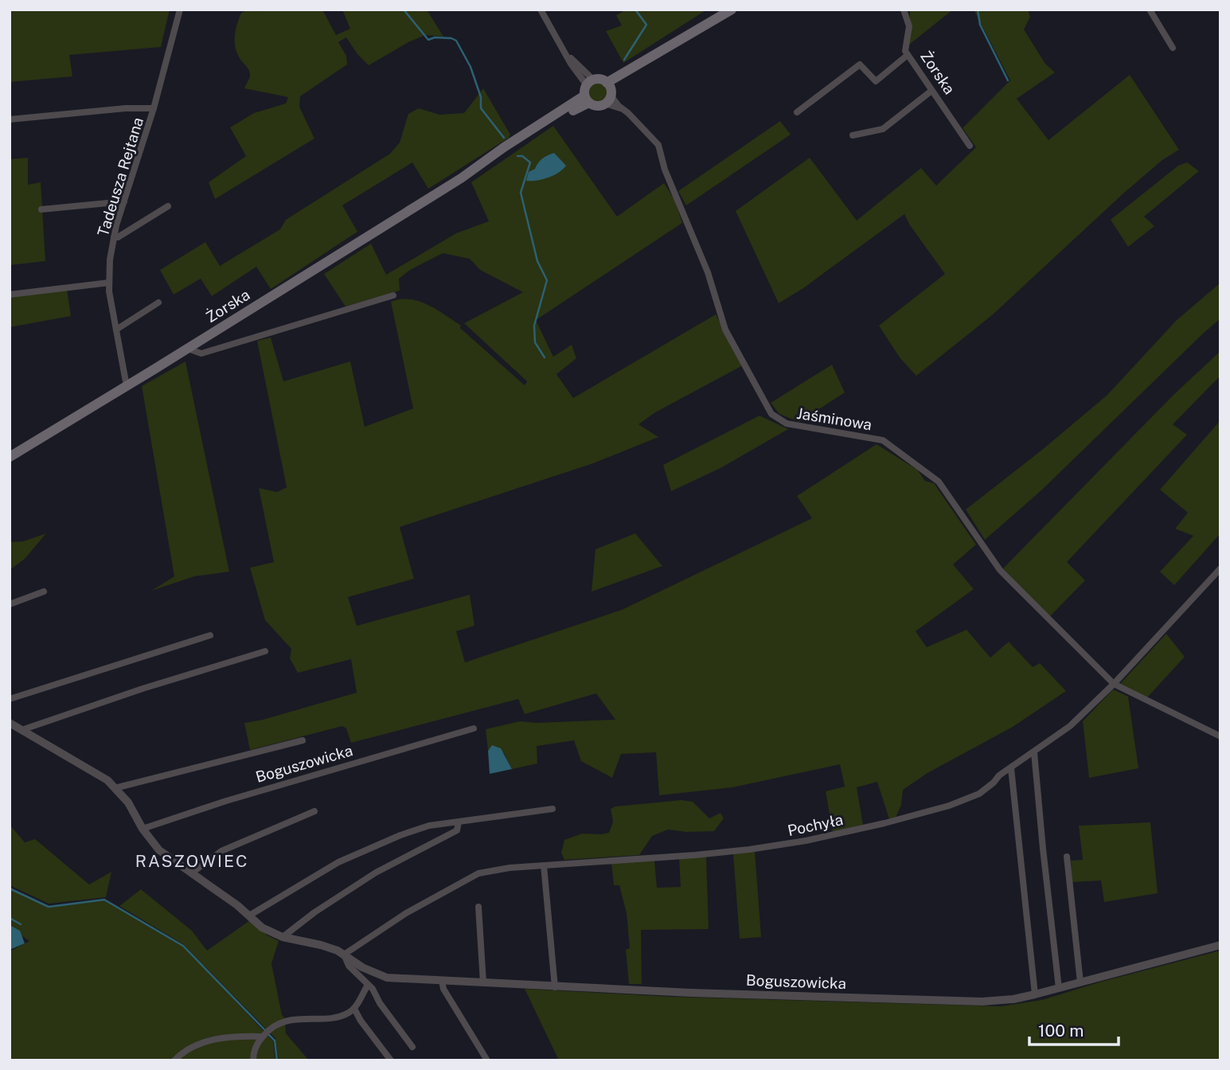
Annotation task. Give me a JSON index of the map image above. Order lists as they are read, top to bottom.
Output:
{
  "streets": {
    "main road": ["Żorska"],
    "street": [
      "Tadeusza Rejtana",
      "Jaśminowa",
      "Boguszowicka",
      "Pochyła"
    ]
  },
  "crossings": [
    ["Żorska", "Tadeusza Rejtana"],
    ["Jaśminowa", "Pochyła"],
    ["Boguszowicka", "Pochyła"]
  ],
  "districts": ["RASZOWIEC"],
  "scale_bar": "100 m"
}
